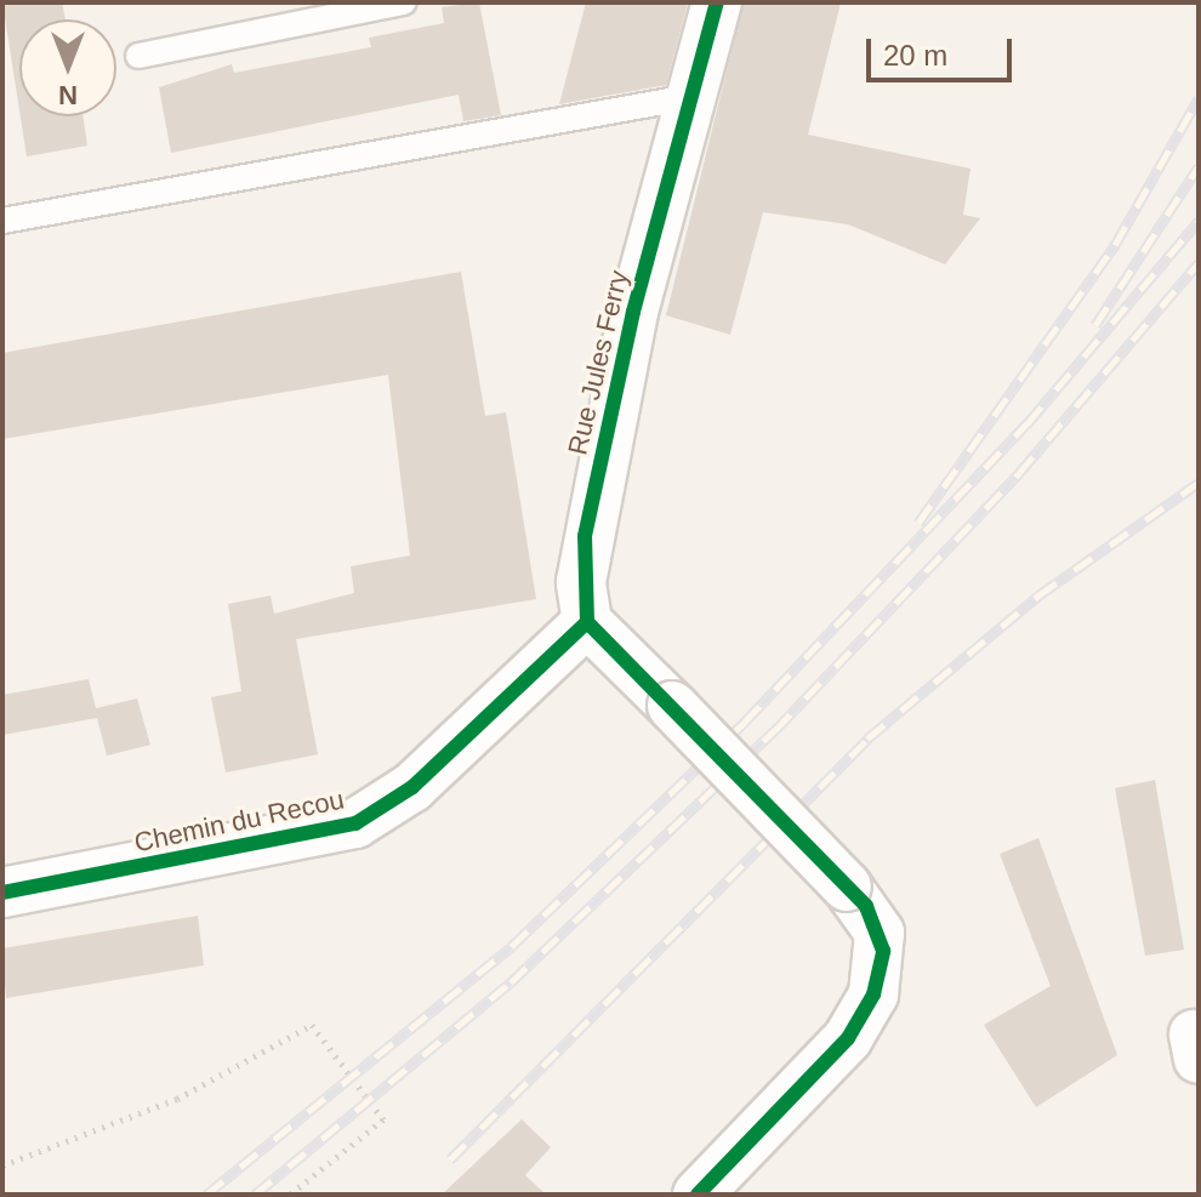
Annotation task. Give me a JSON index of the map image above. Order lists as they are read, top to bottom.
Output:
{
  "streets": {
    "street": ["Rue Jules Ferry", "Chemin du Recou"]
  },
  "crossings": [
    ["Rue Jules Ferry", "Chemin du Recou"]
  ],
  "scale_bar": "20 m",
  "north": "bottom"
}
